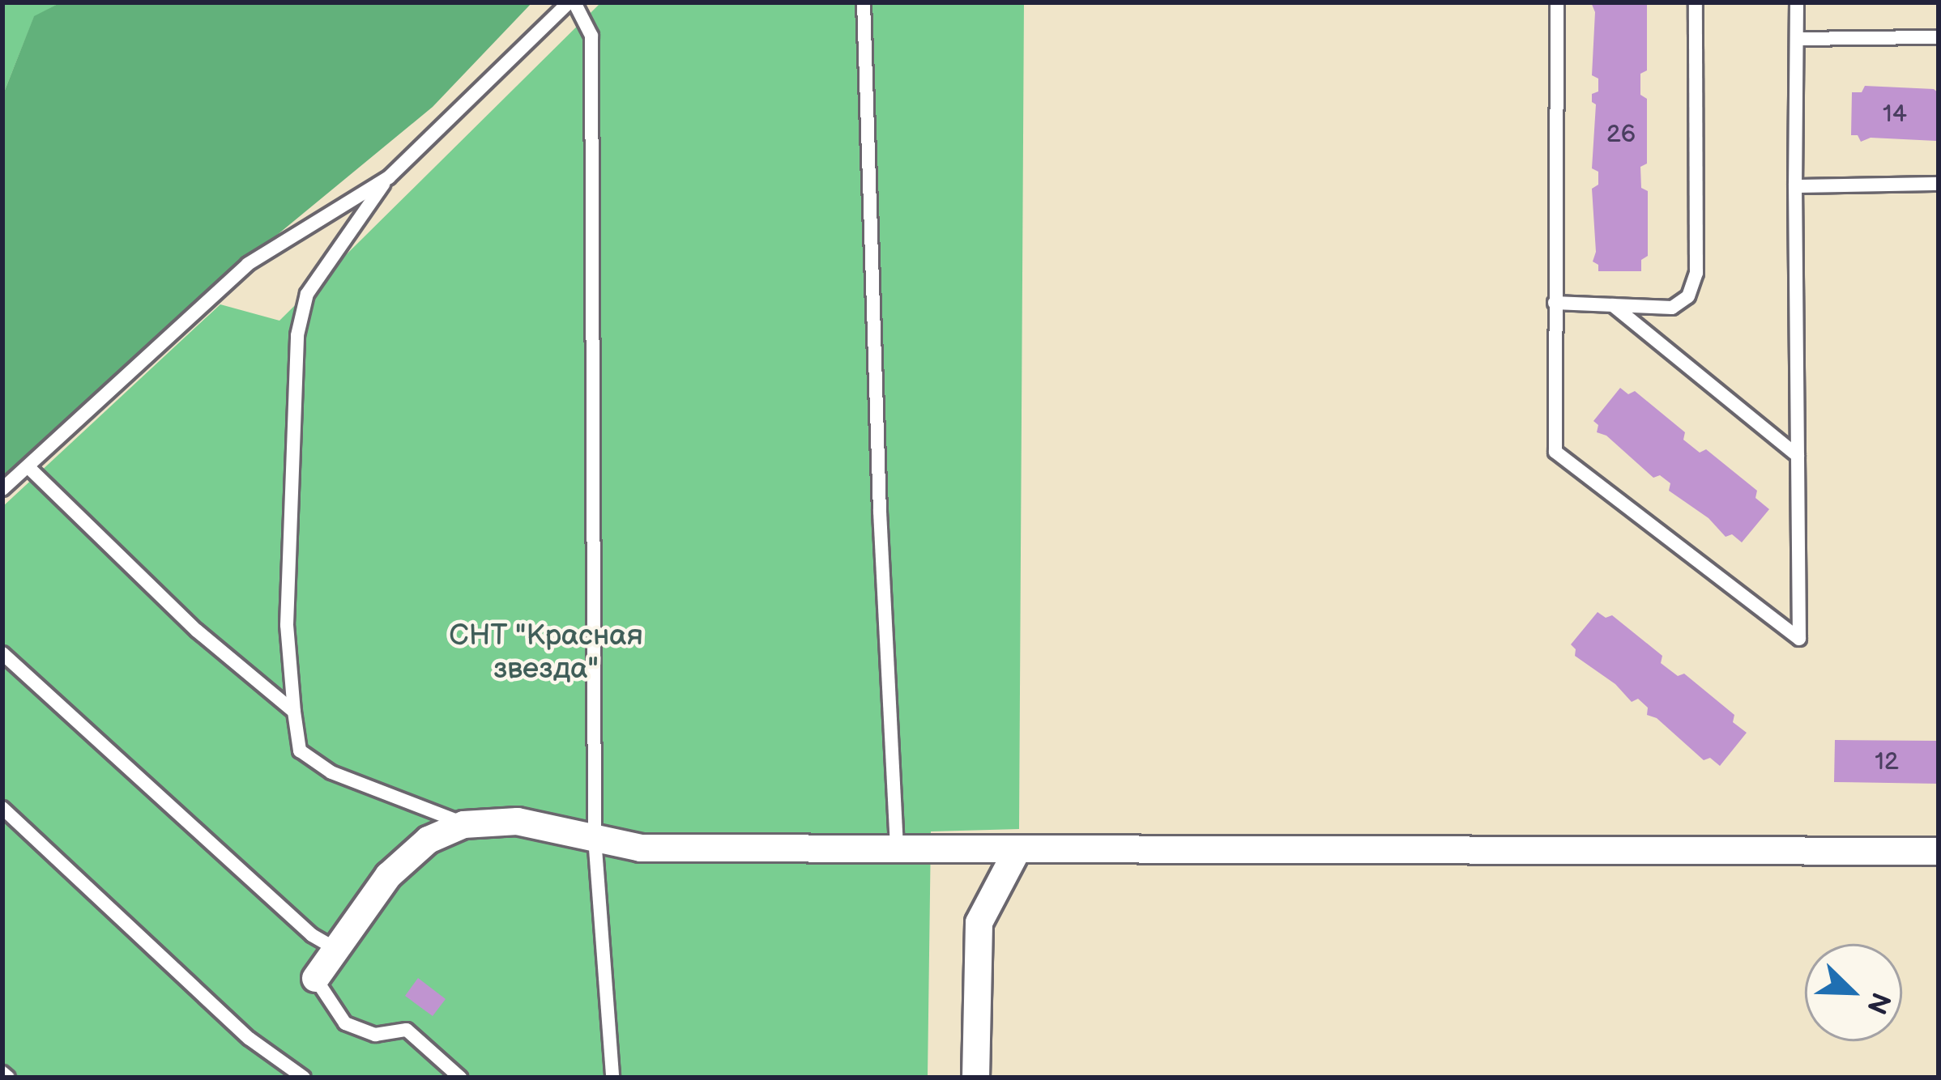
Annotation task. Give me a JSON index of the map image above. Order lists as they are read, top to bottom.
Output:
{
  "parks": ["СНТ \"Красная звезда\""],
  "house_numbers": ["14", "26", "12"],
  "north": "bottom right"
}
